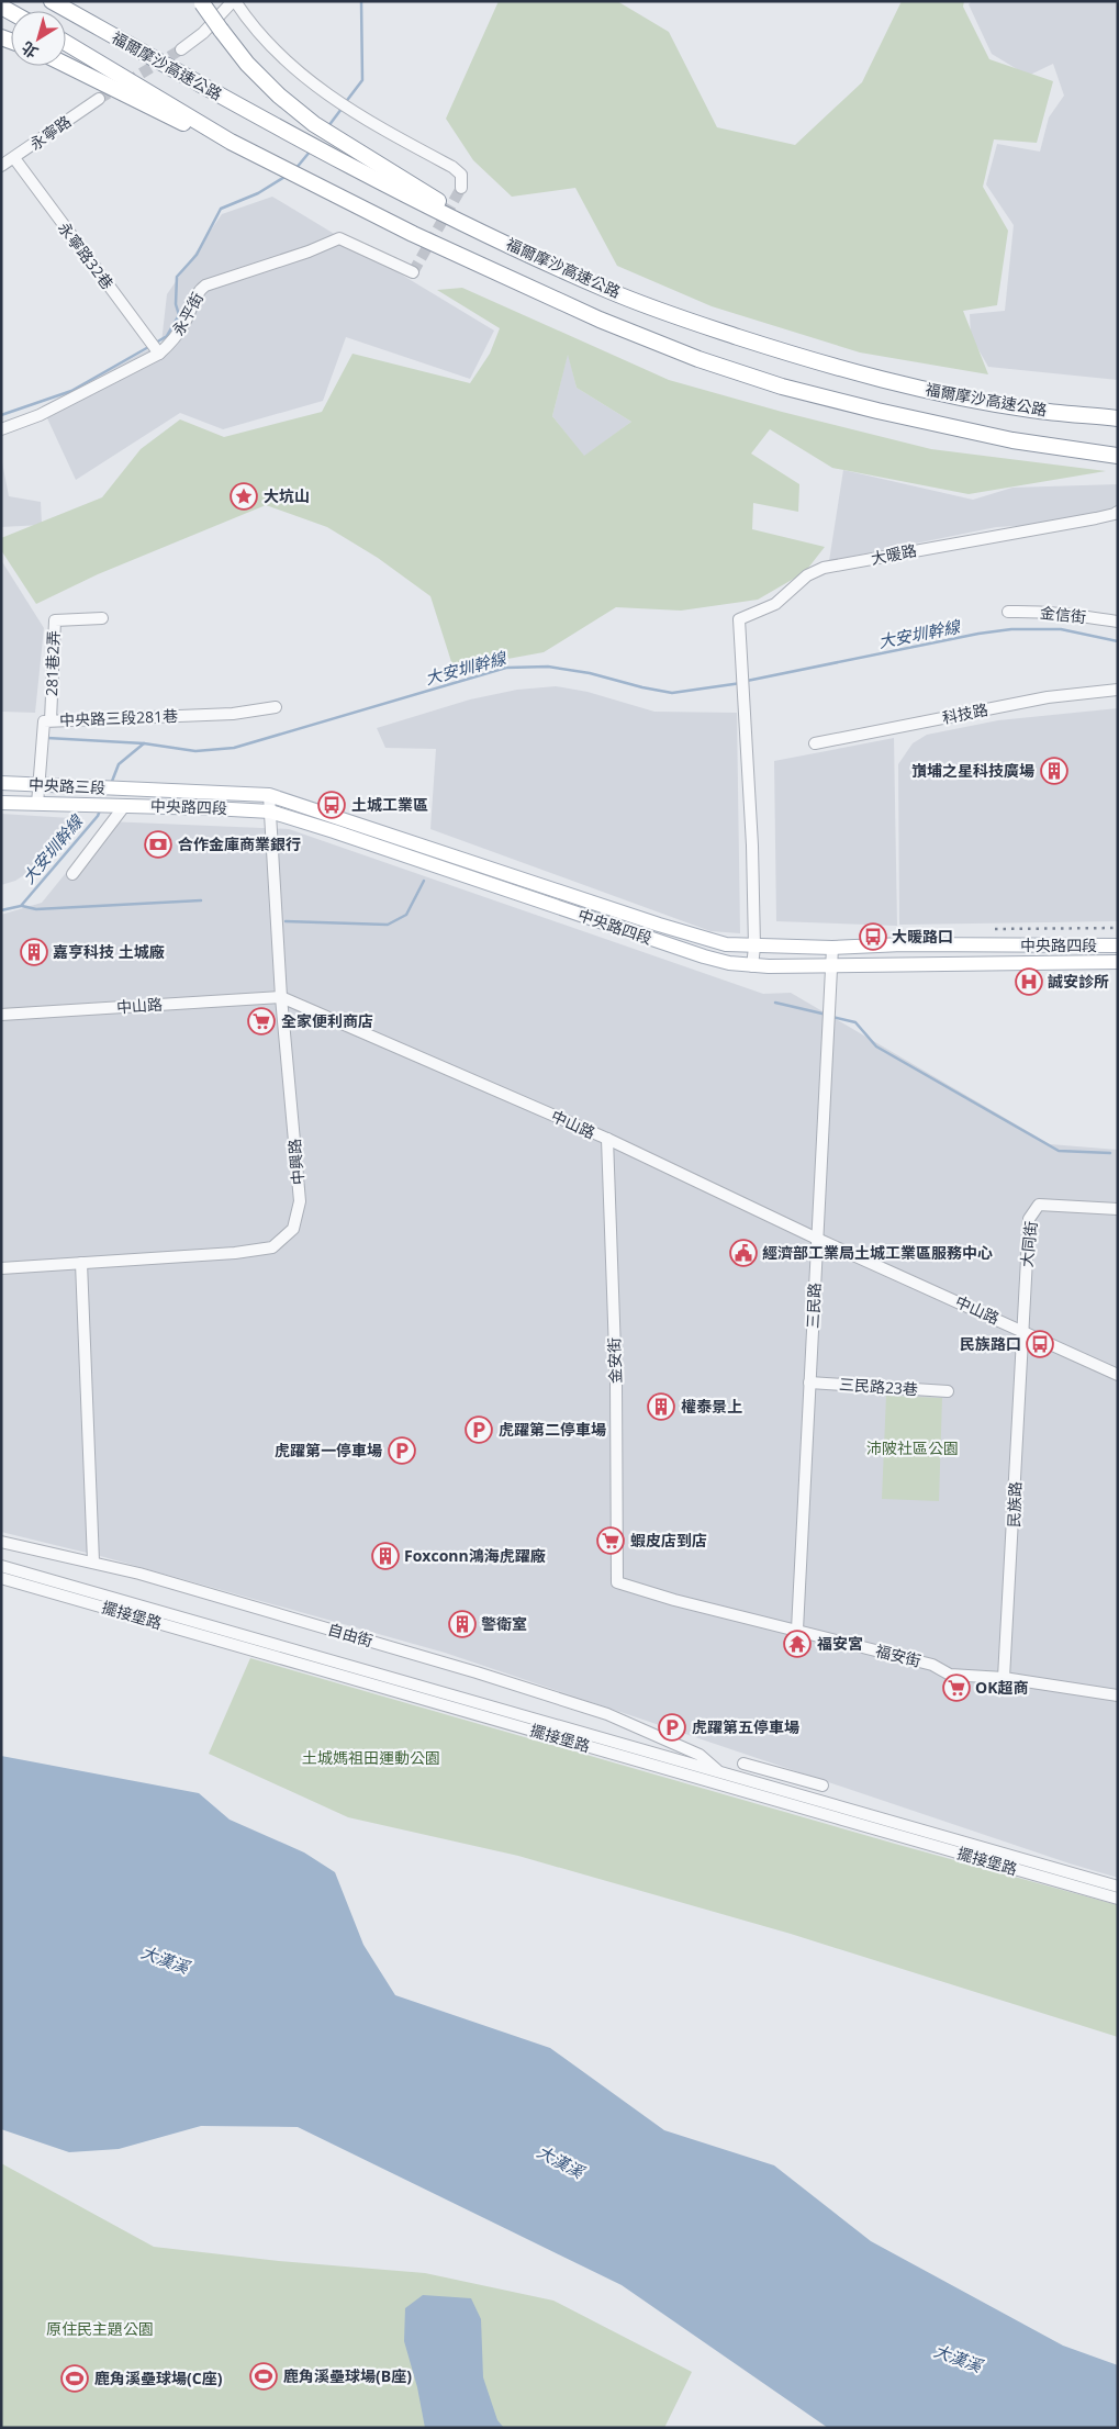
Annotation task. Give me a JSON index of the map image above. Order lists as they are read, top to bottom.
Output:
{
  "streets": {
    "highway": ["福爾摩沙高速公路"],
    "main road": ["中央路三段", "中央路四段"],
    "street": [
      "永寧路",
      "永寧路32巷",
      "永平街",
      "大暖路",
      "金信街",
      "281巷2弄",
      "科技路",
      "中央路三段281巷",
      "中山路",
      "中興路",
      "大同街",
      "三民路",
      "金安街",
      "三民路23巷",
      "民族路",
      "擺接堡路",
      "自由街",
      "福安街"
    ]
  },
  "crossings": [
    ["永寧路", "永寧路32巷"],
    ["永寧路32巷", "永平街"],
    ["大暖路", "中央路四段"],
    ["281巷2弄", "中央路三段281巷"],
    ["中央路三段281巷", "中央路三段"],
    ["中央路三段", "中央路四段"],
    ["中央路四段", "中興路"],
    ["中央路四段", "三民路"],
    ["中山路", "中興路"],
    ["中山路", "大同街"],
    ["中山路", "三民路"],
    ["中山路", "金安街"],
    ["中山路", "民族路"],
    ["大同街", "民族路"],
    ["三民路", "三民路23巷"],
    ["三民路", "福安街"],
    ["金安街", "福安街"],
    ["民族路", "福安街"],
    ["擺接堡路", "自由街"]
  ],
  "water": ["大安圳幹線", "大漢溪"],
  "parks": ["沛陂社區公園", "土城媽祖田運動公園", "原住民主題公園"],
  "places": {
    "place": ["大坑山"],
    "building": [
      "嵿埔之星科技廣場",
      "嘉亨科技 土城廠",
      "權泰景上",
      "Foxconn鴻海虎躍廠",
      "警衛室"
    ],
    "bus stop": ["土城工業區", "大暖路口", "民族路口"],
    "bank": ["合作金庫商業銀行"],
    "hospital": ["誠安診所"],
    "supermarket": ["全家便利商店", "蝦皮店到店", "OK超商"],
    "public building": ["經濟部工業局土城工業區服務中心"],
    "parking": ["虎躍第二停車場", "虎躍第一停車場", "虎躍第五停車場"],
    "temple": ["福安宮"],
    "sports": ["鹿角溪壘球場(B座)", "鹿角溪壘球場(C座)"]
  },
  "north": "bottom left"
}
